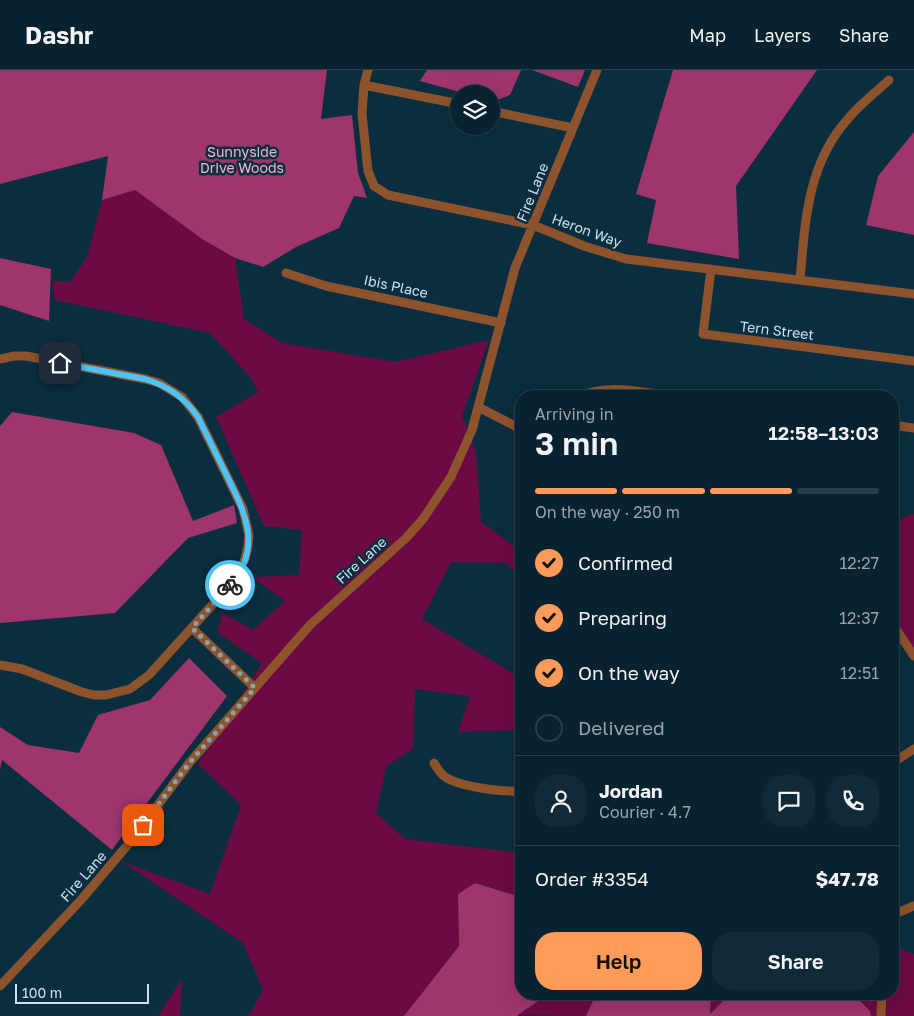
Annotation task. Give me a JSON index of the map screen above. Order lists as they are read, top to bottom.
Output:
{
  "streets": {
    "street": [
      "Fire Lane",
      "Heron Way",
      "Ibis Place",
      "Tern Street"
    ]
  },
  "crossings": [
    ["Fire Lane", "Heron Way"],
    ["Fire Lane", "Ibis Place"],
    ["Heron Way", "Tern Street"]
  ],
  "parks": ["Sunnyside Drive Woods"],
  "scale_bar": "100 m",
  "page": {
    "header": "Dashr",
    "nav": ["Map", "Layers", "Share"],
    "heading": ["3 min", "Arriving in", "12:58–13:03"],
    "panel": [
      "Jordan",
      "Courier · 4.7",
      "Order #3354",
      "$47.78"
    ],
    "bar": "On the way · 250 m",
    "list": [
      ["Confirmed", "12:27"],
      ["Preparing", "12:37"],
      ["On the way", "12:51"],
      "Delivered"
    ],
    "buttons": ["Help", "Share"],
    "scale": "100 m"
  }
}
